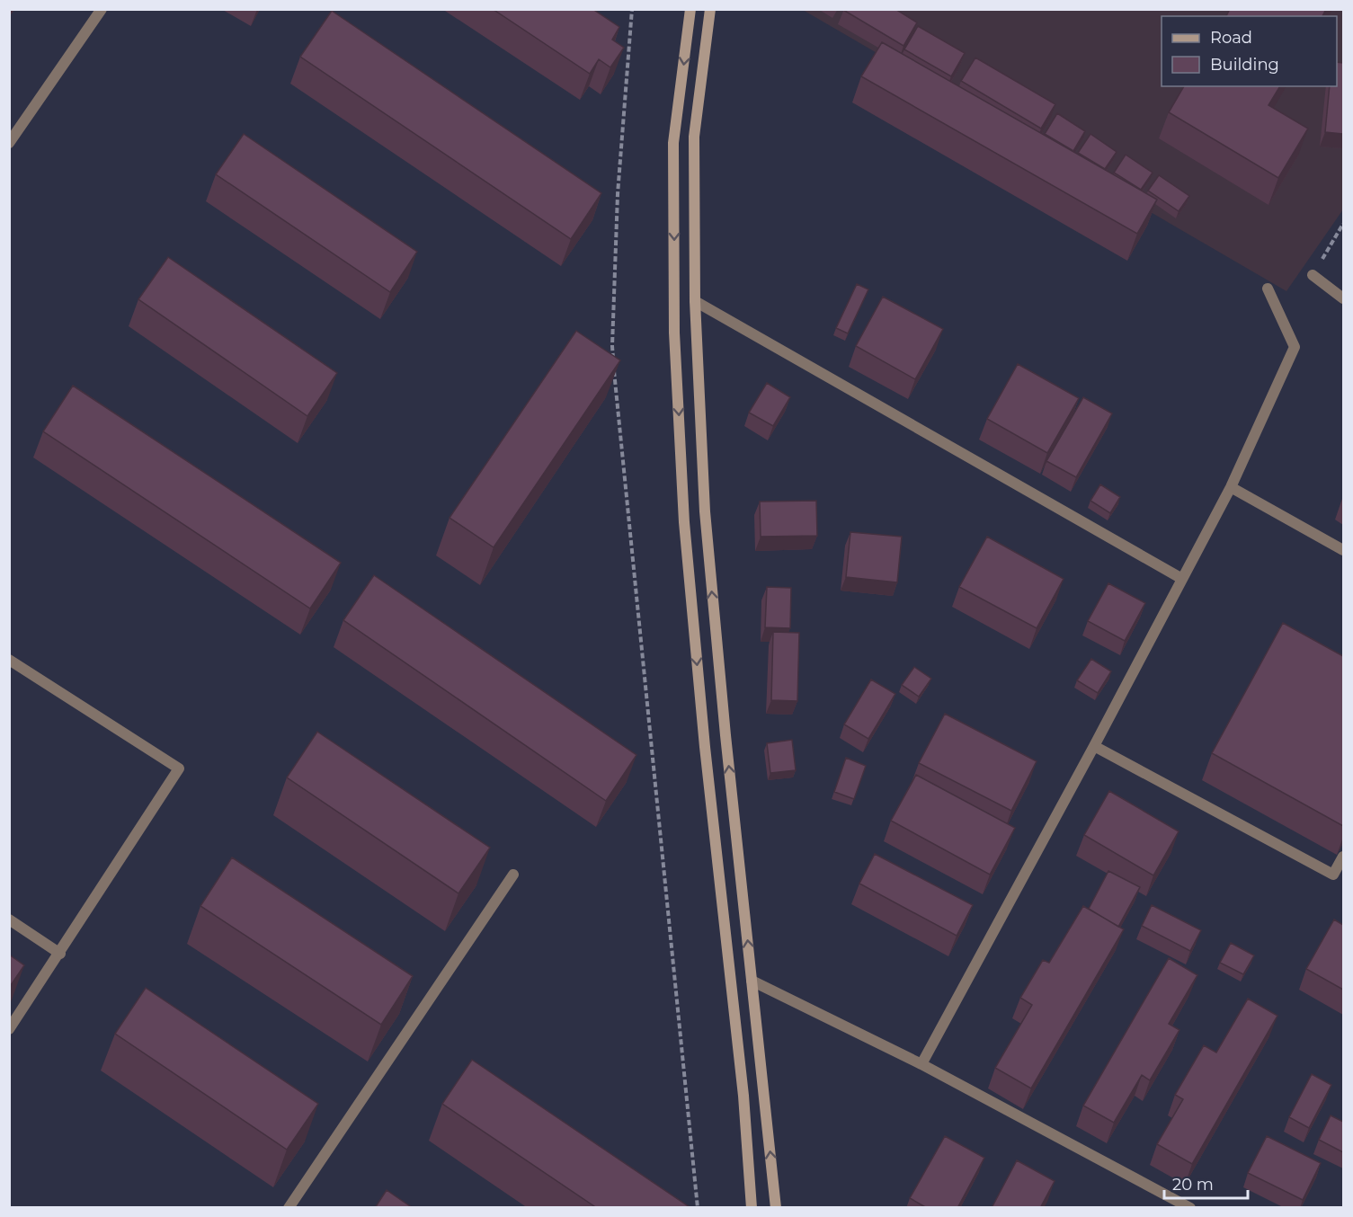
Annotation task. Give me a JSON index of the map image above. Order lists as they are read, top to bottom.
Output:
{
  "legend": ["Road", "Building"],
  "scale_bar": "20 m"
}
